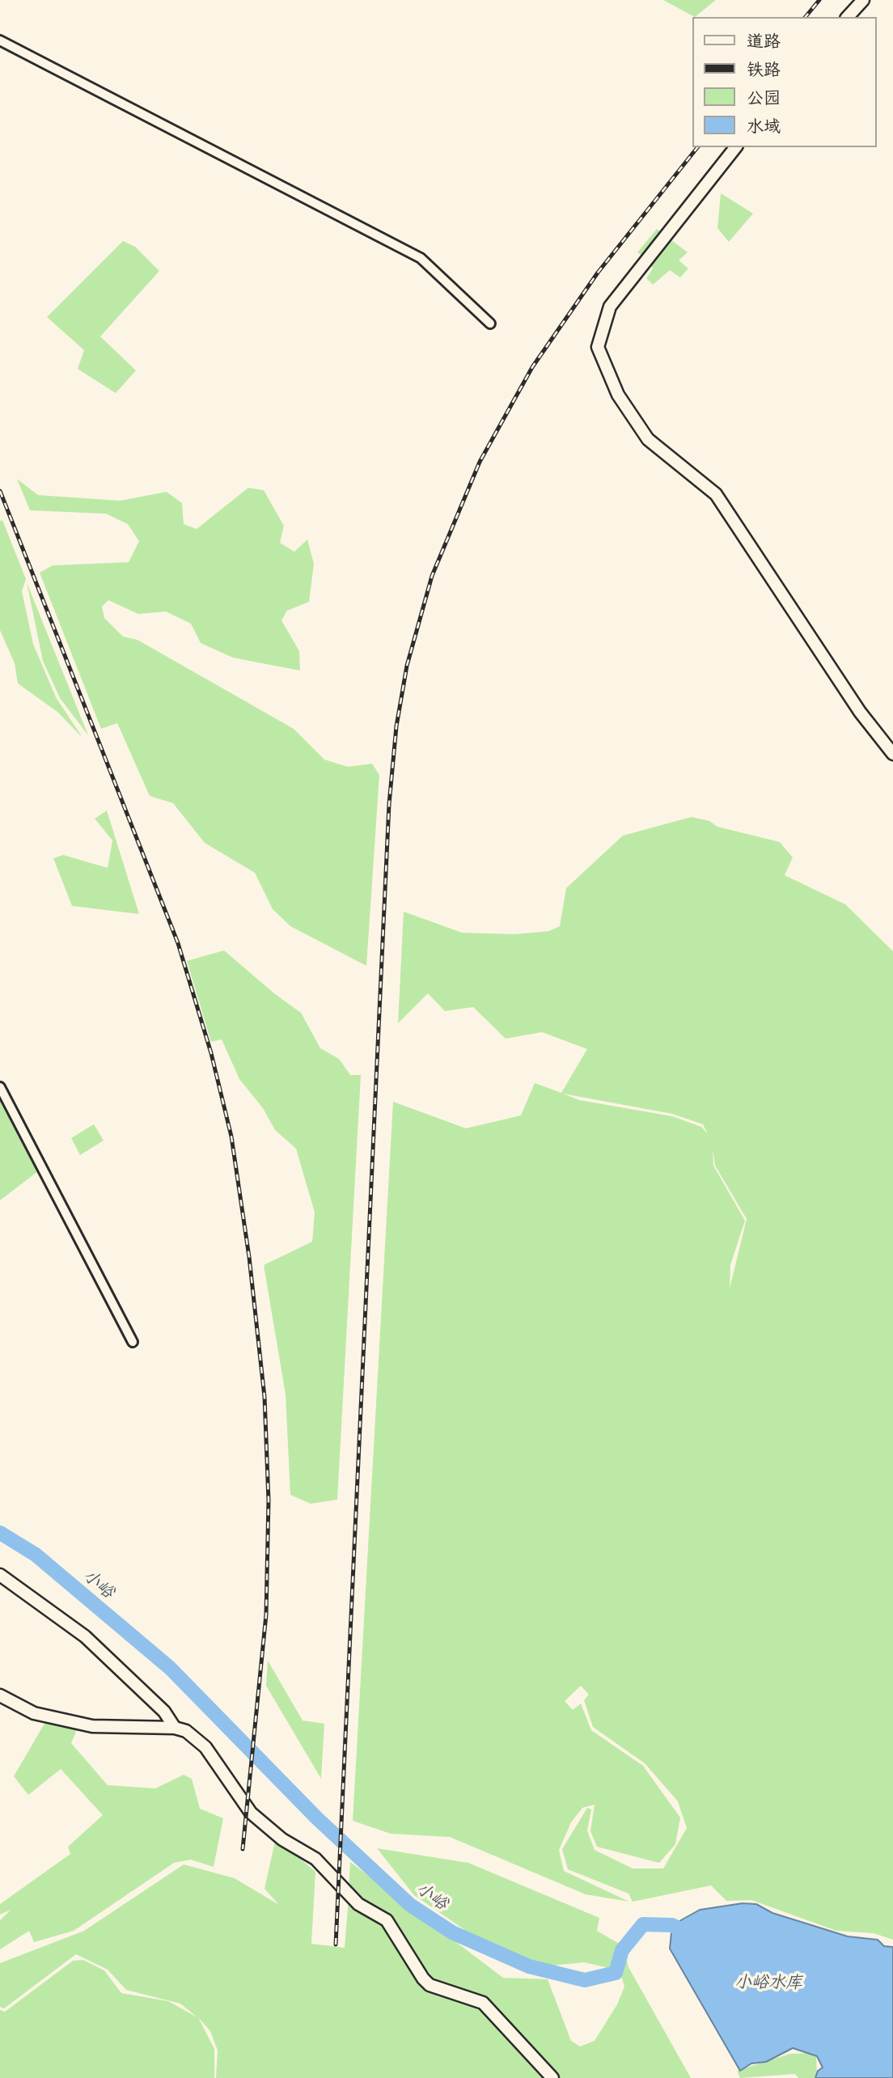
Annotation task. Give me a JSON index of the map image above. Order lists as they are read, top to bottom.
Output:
{
  "water": ["小峪", "小峪水库"],
  "legend": [
    "道路",
    "铁路",
    "公园",
    "水域"
  ]
}
